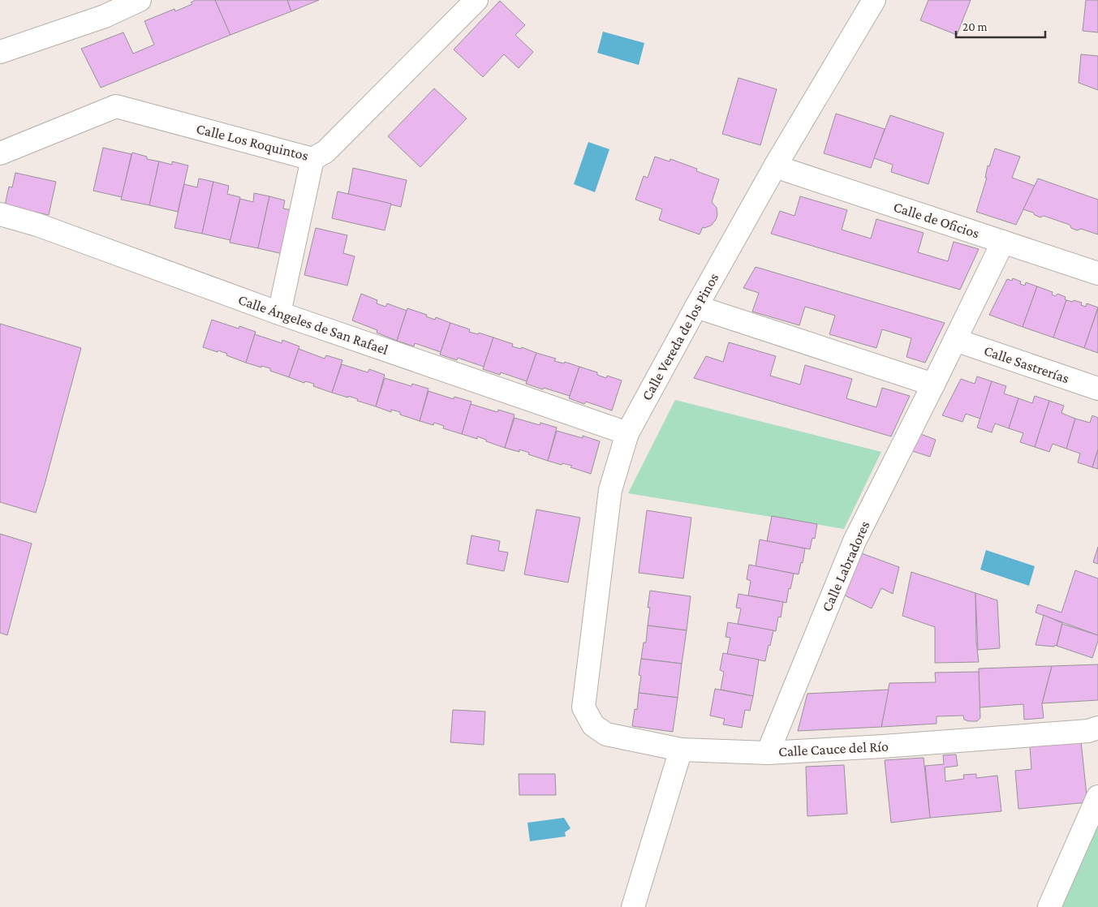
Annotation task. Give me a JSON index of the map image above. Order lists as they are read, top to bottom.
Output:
{
  "streets": {
    "street": [
      "Calle Los Roquintos",
      "Calle de Oficios",
      "Calle Ángeles de San Rafael",
      "Calle Vereda de los Pinos",
      "Calle Sastrerías",
      "Calle Labradores",
      "Calle Cauce del Río"
    ]
  },
  "crossings": [
    ["Calle de Oficios", "Calle Vereda de los Pinos"],
    ["Calle de Oficios", "Calle Labradores"],
    ["Calle Ángeles de San Rafael", "Calle Vereda de los Pinos"],
    ["Calle Vereda de los Pinos", "Calle Cauce del Río"],
    ["Calle Sastrerías", "Calle Labradores"],
    ["Calle Labradores", "Calle Cauce del Río"]
  ],
  "scale_bar": "20 m"
}
